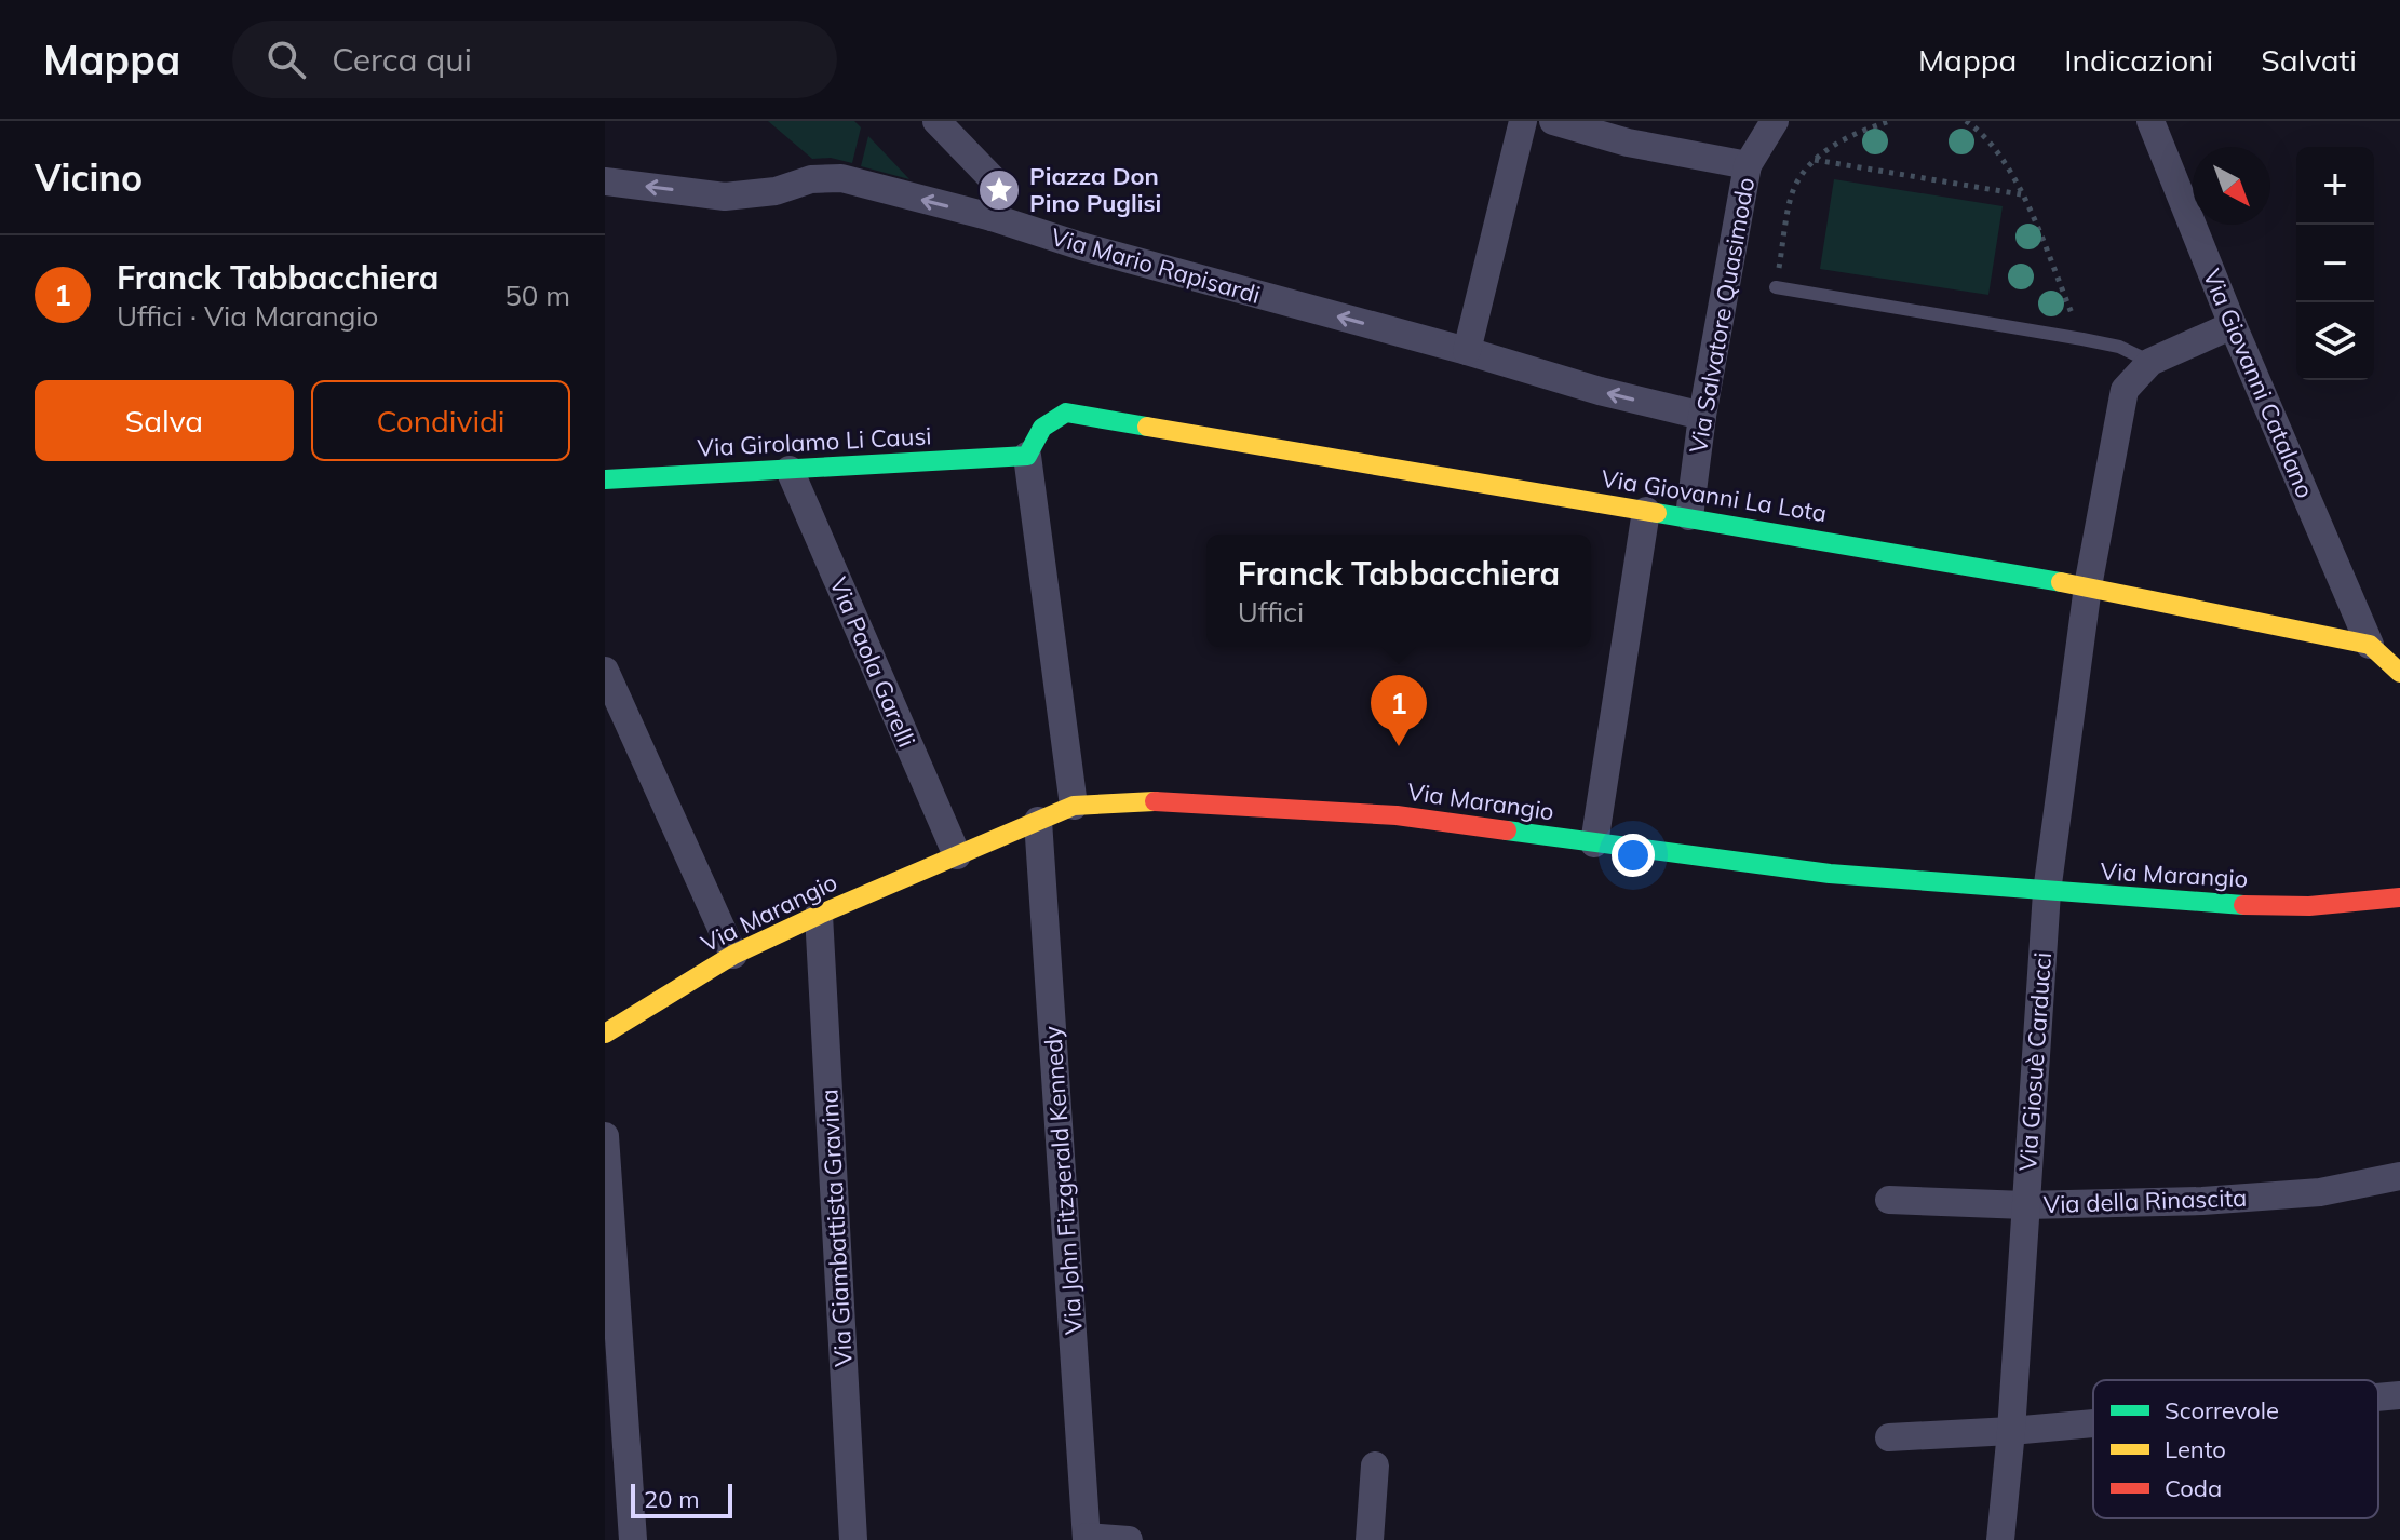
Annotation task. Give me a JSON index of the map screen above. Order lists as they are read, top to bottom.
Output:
{
  "streets": {
    "street": [
      "Via Mario Rapisardi",
      "Via Salvatore Quasimodo",
      "Via Giovanni Catalano",
      "Via Girolamo Li Causi",
      "Via Giovanni La Lota",
      "Via Paola Garelli",
      "Via Marangio",
      "Via Giosuè Carducci",
      "Via John Fitzgerald Kennedy",
      "Via della Rinascita",
      "Via Giambattista Gravina"
    ]
  },
  "crossings": [
    ["Via Mario Rapisardi", "Via Salvatore Quasimodo"],
    ["Via Salvatore Quasimodo", "Via Giovanni La Lota"],
    ["Via Giovanni Catalano", "Via Giovanni La Lota"],
    ["Via Girolamo Li Causi", "Via Giovanni La Lota"],
    ["Via Girolamo Li Causi", "Via Paola Garelli"],
    ["Via Giovanni La Lota", "Via Giosuè Carducci"],
    ["Via Paola Garelli", "Via Marangio"],
    ["Via Marangio", "Via Giosuè Carducci"],
    ["Via Marangio", "Via John Fitzgerald Kennedy"],
    ["Via Marangio", "Via Giambattista Gravina"],
    ["Via Giosuè Carducci", "Via della Rinascita"]
  ],
  "one_way": ["Via Mario Rapisardi"],
  "places": {
    "place": ["Piazza Don Pino Puglisi"]
  },
  "legend": ["Scorrevole", "Lento", "Coda"],
  "scale_bar": "20 m",
  "north": "bottom right",
  "page": {
    "header": "Mappa",
    "search": "Cerca qui",
    "nav": ["Mappa", "Indicazioni", "Salvati"],
    "heading": "Vicino",
    "map_buttons": ["+", "−"],
    "list": [
      {
        "mark": "1",
        "name": "Franck Tabbacchiera",
        "note": "Uffici · Via Marangio",
        "value": "50 m"
      }
    ],
    "buttons": ["Salva", "Condividi"],
    "popup": ["Franck Tabbacchiera", "Uffici"],
    "pins": "1",
    "scale": "20 m"
  }
}
